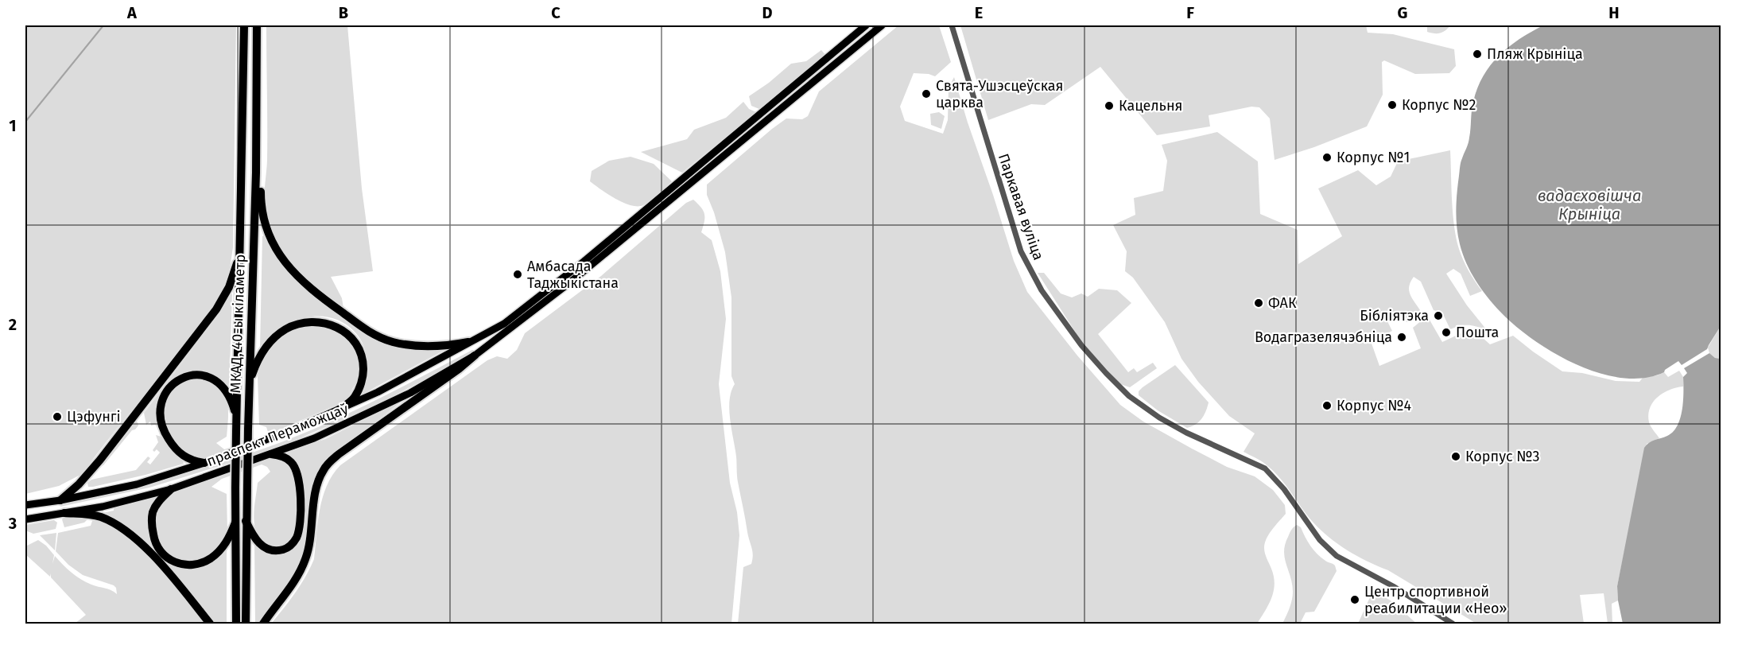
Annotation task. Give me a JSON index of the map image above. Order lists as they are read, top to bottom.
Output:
{
  "streets": {
    "highway": ["МКАД, 40-ы кіламетр"],
    "main road": ["праспект Пераможцаў"],
    "street": ["Паркавая вуліца"]
  },
  "water": ["вадасховішча Крыніца"],
  "places": [
    "Пляж Крыніца",
    "Свята-Ушэсцеўская царква",
    "Корпус №2",
    "Кацельня",
    "Корпус №1",
    "Амбасада Таджыкістана",
    "ФАК",
    "Бібліятэка",
    "Пошта",
    "Водагразелячэбніца",
    "Корпус №4",
    "Цэфунгі",
    "Корпус №3",
    "Центр спортивной реабилитации «Нео»"
  ],
  "grid": {
    "columns": [
      "A",
      "B",
      "C",
      "D",
      "E",
      "F",
      "G",
      "H"
    ],
    "rows": ["1", "2", "3"]
  }
}
